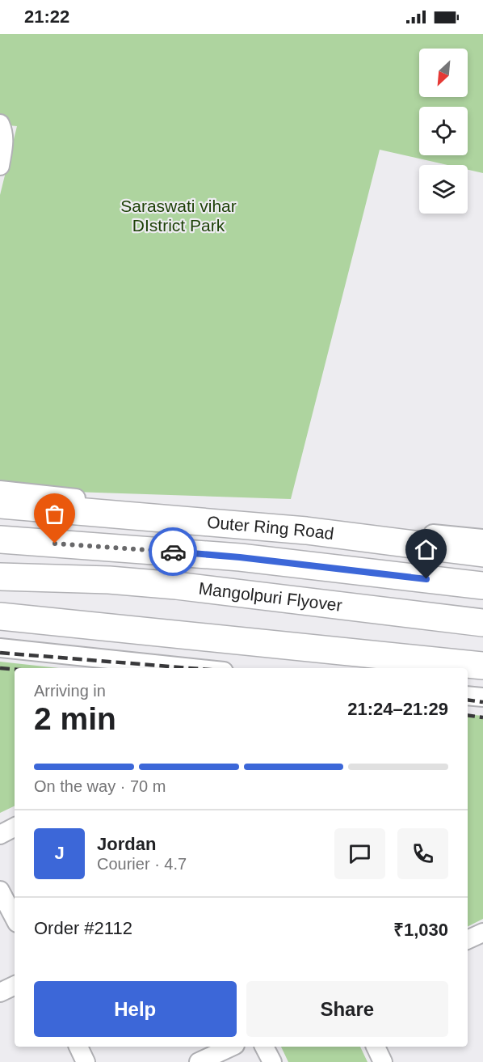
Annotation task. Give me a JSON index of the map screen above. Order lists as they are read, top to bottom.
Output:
{
  "streets": {
    "main road": ["Outer Ring Road", "Mangolpuri Flyover"]
  },
  "parks": ["Saraswati vihar DIstrict Park"],
  "north": "bottom left",
  "page": {
    "status": "21:22",
    "heading": ["2 min", "Arriving in", "21:24–21:29"],
    "panel": [
      "Jordan",
      "Courier · 4.7",
      "Order #2112",
      "₹1,030"
    ],
    "bar": "On the way · 70 m",
    "round": "J",
    "buttons": ["Help", "Share"]
  }
}
